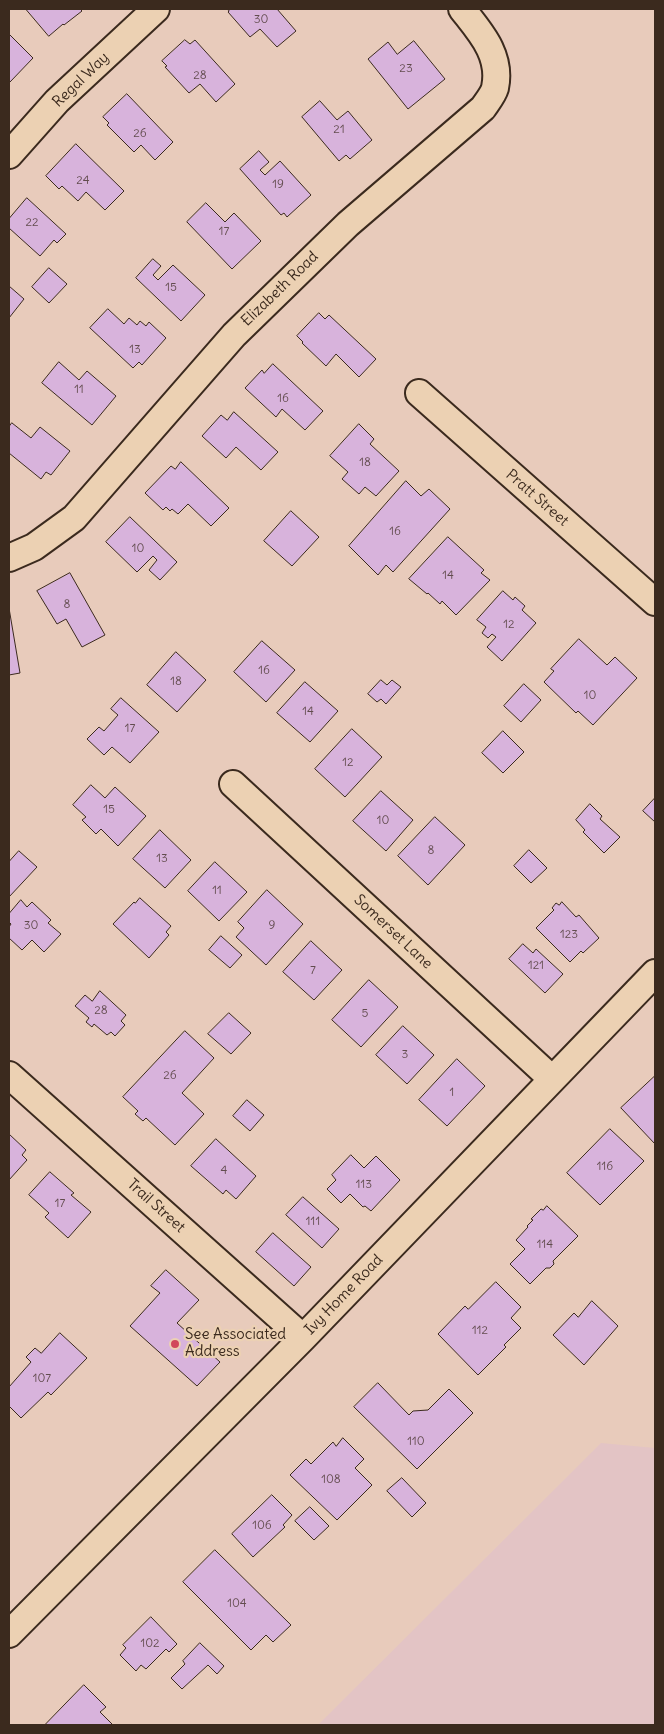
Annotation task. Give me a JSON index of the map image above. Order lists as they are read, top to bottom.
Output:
{
  "streets": {
    "street": [
      "Regal Way",
      "Elizabeth Road",
      "Pratt Street",
      "Somerset Lane",
      "Trail Street",
      "Ivy Home Road"
    ]
  },
  "crossings": [
    ["Somerset Lane", "Ivy Home Road"],
    ["Trail Street", "Ivy Home Road"]
  ],
  "places": ["See Associated Address"],
  "house_numbers": [
    "30",
    "23",
    "28",
    "21",
    "26",
    "24",
    "19",
    "22",
    "17",
    "15",
    "13",
    "11",
    "16",
    "18",
    "16",
    "10",
    "14",
    "8",
    "12",
    "16",
    "18",
    "10",
    "14",
    "17",
    "12",
    "15",
    "10",
    "8",
    "13",
    "11",
    "30",
    "9",
    "123",
    "121",
    "7",
    "28",
    "5",
    "3",
    "26",
    "1",
    "116",
    "4",
    "113",
    "17",
    "111",
    "114",
    "112",
    "107",
    "110",
    "108",
    "106",
    "104",
    "102"
  ]
}
